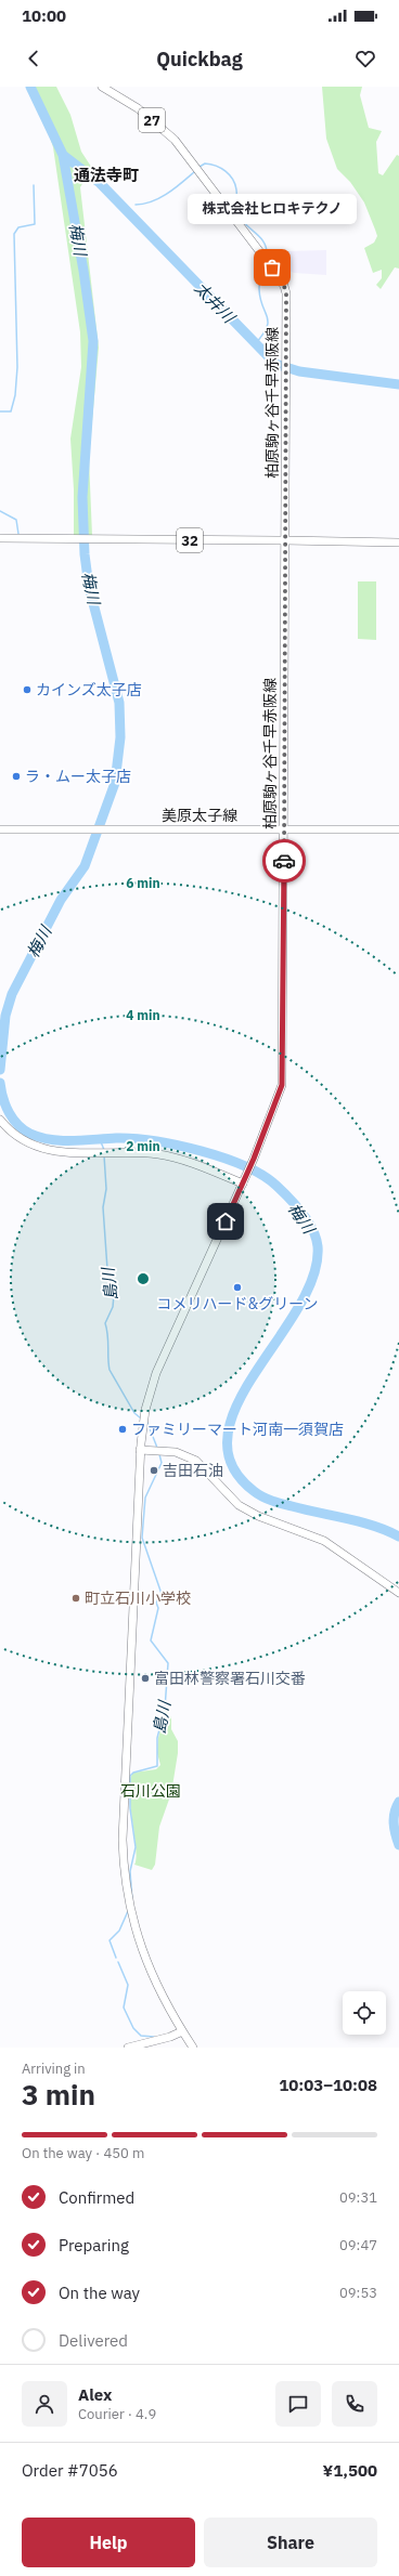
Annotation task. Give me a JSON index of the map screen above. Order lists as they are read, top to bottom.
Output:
{
  "streets": {
    "main road": [
      "27",
      "柏原駒ヶ谷千早赤阪線",
      "32",
      "美原太子線"
    ]
  },
  "crossings": [
    ["柏原駒ヶ谷千早赤阪線", "32"],
    ["柏原駒ヶ谷千早赤阪線", "美原太子線"]
  ],
  "districts": ["通法寺町"],
  "water": ["梅川", "太井川", "島川"],
  "parks": ["石川公園"],
  "places": [
    "株式会社ヒロキテクノ",
    "カインズ太子店",
    "ラ・ムー太子店",
    "コメリハード&グリーン",
    "ファミリーマート河南一須賀店",
    "吉田石油",
    "町立石川小学校",
    "富田林警察署石川交番"
  ],
  "page": {
    "status": "10:00",
    "header": "Quickbag",
    "bubble": "株式会社ヒロキテクノ",
    "heading": ["3 min", "Arriving in", "10:03–10:08"],
    "panel": [
      "Alex",
      "Courier · 4.9",
      "Order #7056",
      "¥1,500"
    ],
    "bar": "On the way · 450 m",
    "list": [
      ["Confirmed", "09:31"],
      ["Preparing", "09:47"],
      ["On the way", "09:53"],
      "Delivered"
    ],
    "buttons": ["Help", "Share"]
  },
  "rings": ["6 min", "4 min", "2 min"]
}
